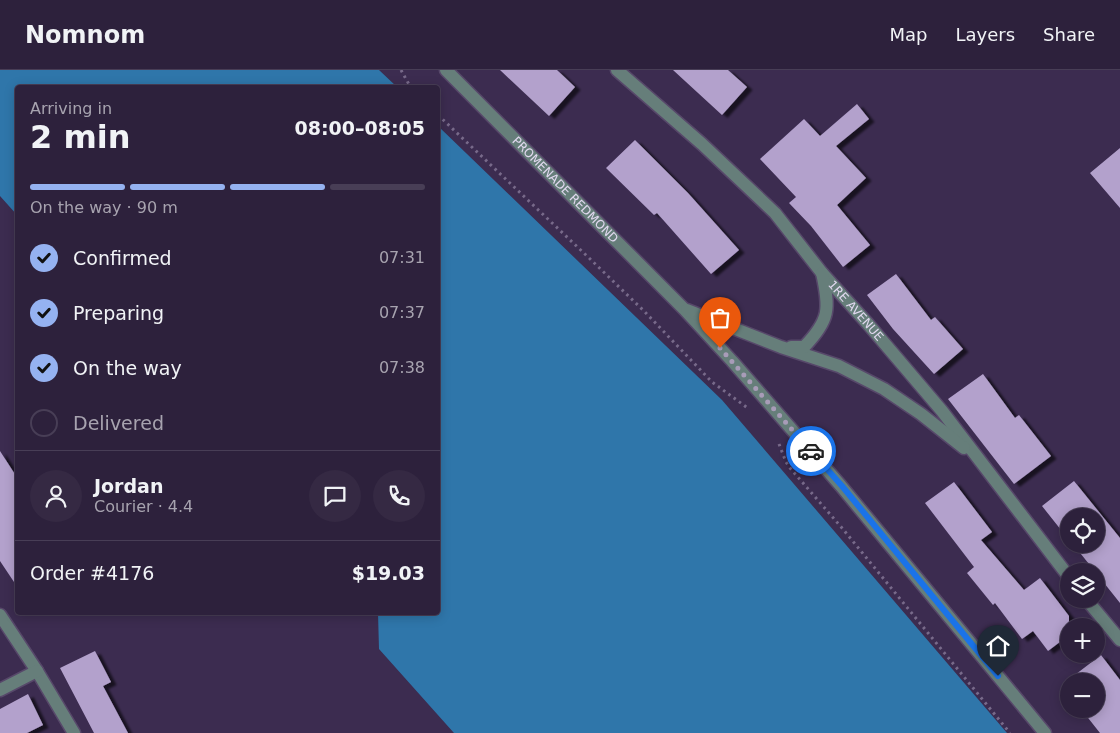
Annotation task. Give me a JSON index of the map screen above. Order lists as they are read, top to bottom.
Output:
{
  "streets": {
    "street": ["PROMENADE REDMOND", "1RE AVENUE"]
  },
  "crossings": [
    ["PROMENADE REDMOND", "1RE AVENUE"]
  ],
  "page": {
    "header": "Nomnom",
    "nav": ["Map", "Layers", "Share"],
    "heading": ["2 min", "Arriving in", "08:00–08:05"],
    "panel": [
      "Jordan",
      "Courier · 4.4",
      "Order #4176",
      "$19.03"
    ],
    "bar": "On the way · 90 m",
    "list": [
      ["Confirmed", "07:31"],
      ["Preparing", "07:37"],
      ["On the way", "07:38"],
      "Delivered"
    ],
    "map_buttons": ["+", "−"]
  }
}
